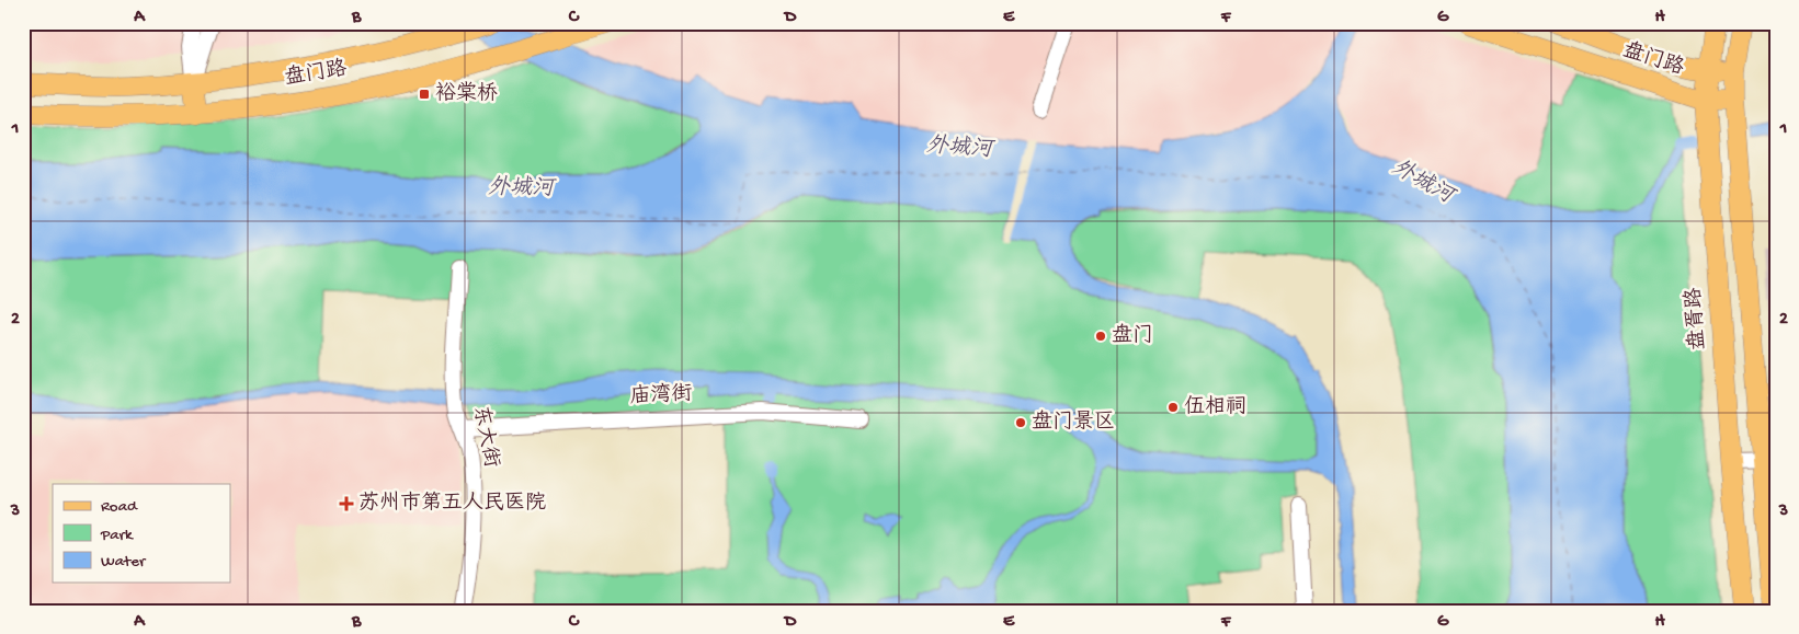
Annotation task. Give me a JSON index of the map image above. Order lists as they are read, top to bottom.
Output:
{
  "streets": {
    "main road": ["盘门路", "盘胥路"],
    "street": ["庙湾街", "东大街"]
  },
  "crossings": [
    ["盘门路", "盘胥路"],
    ["庙湾街", "东大街"]
  ],
  "water": ["外城河"],
  "places": {
    "transit": ["裕棠桥"],
    "other": ["盘门", "伍相祠", "盘门景区"],
    "health": ["苏州市第五人民医院"]
  },
  "legend": ["Road", "Park", "Water"],
  "grid": {
    "columns": [
      "A",
      "B",
      "C",
      "D",
      "E",
      "F",
      "G",
      "H"
    ],
    "rows": ["1", "2", "3"]
  }
}
